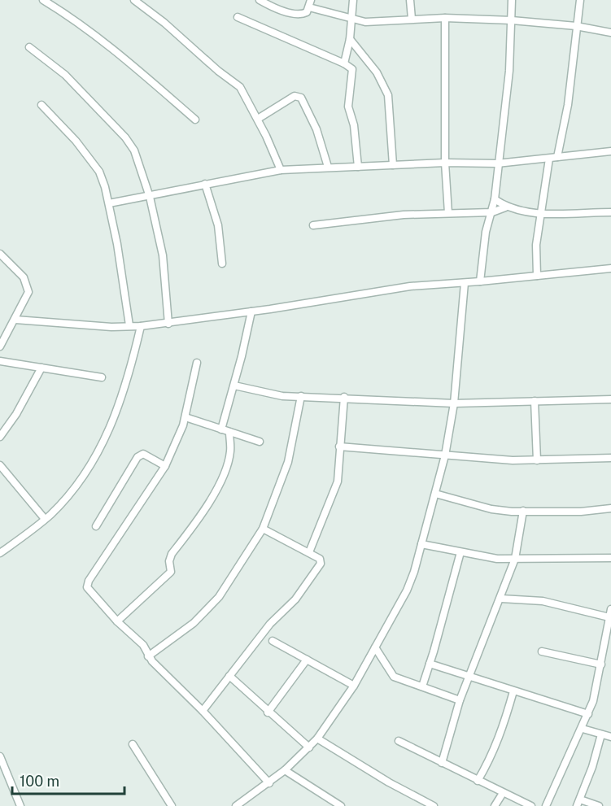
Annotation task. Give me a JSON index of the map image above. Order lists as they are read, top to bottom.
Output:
{
  "scale_bar": "100 m"
}
